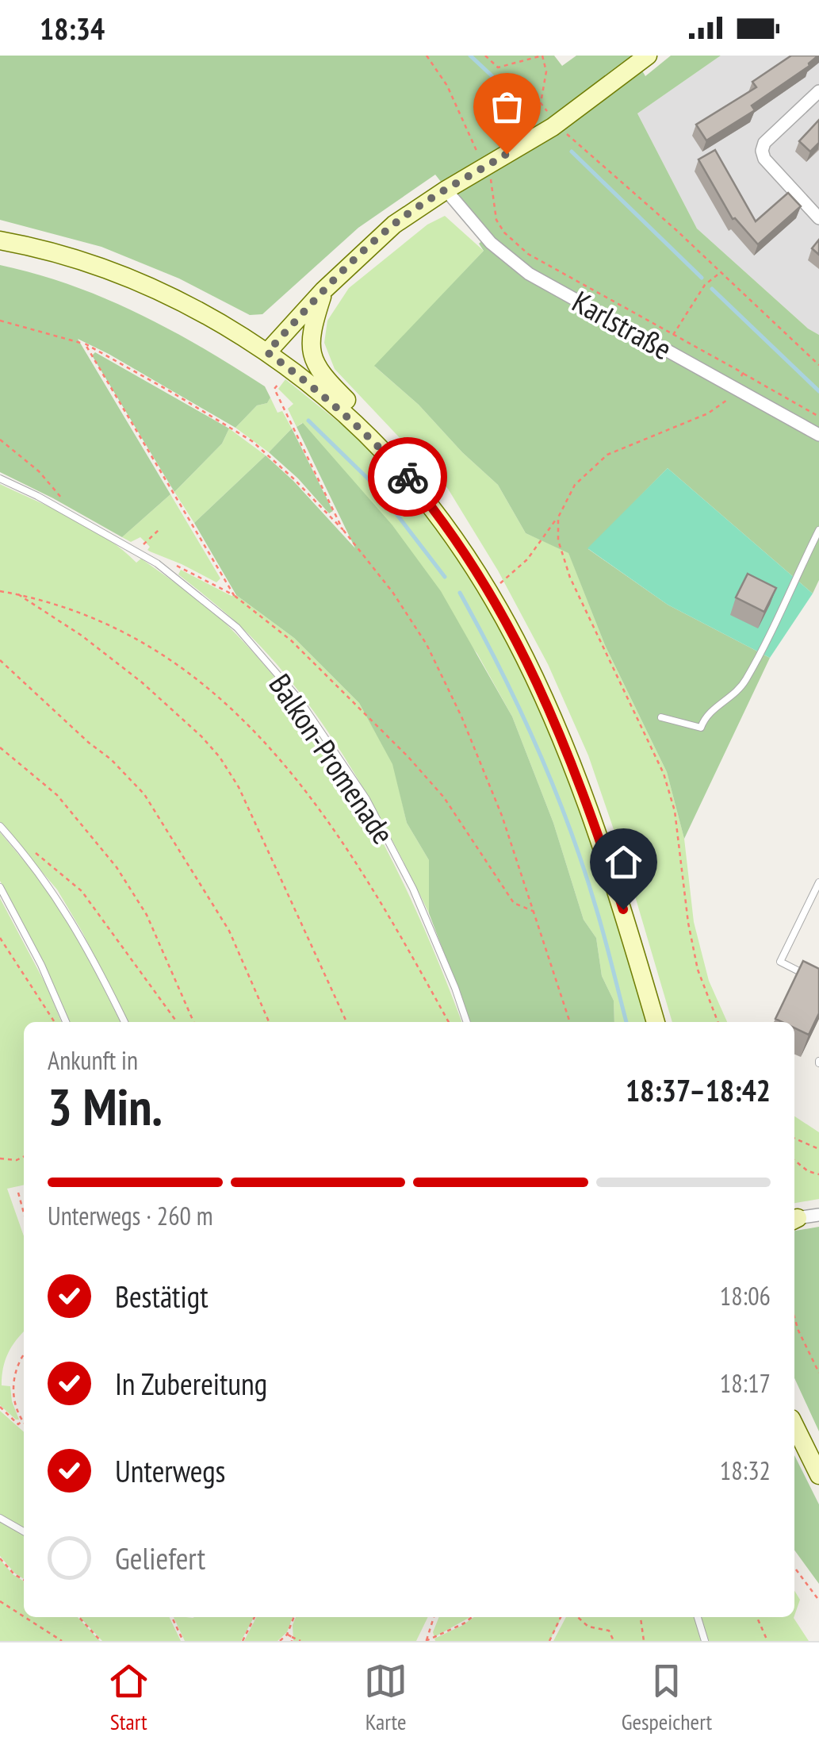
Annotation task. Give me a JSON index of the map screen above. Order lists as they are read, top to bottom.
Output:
{
  "streets": {
    "street": ["Karlstraße"],
    "lane": ["Balkon-Promenade"]
  },
  "page": {
    "status": "18:34",
    "heading": ["3 Min.", "Ankunft in", "18:37–18:42"],
    "bar": "Unterwegs · 260 m",
    "list": [
      ["Bestätigt", "18:06"],
      ["In Zubereitung", "18:17"],
      ["Unterwegs", "18:32"],
      "Geliefert"
    ],
    "tabs": ["Start", "Karte", "Gespeichert"]
  }
}
